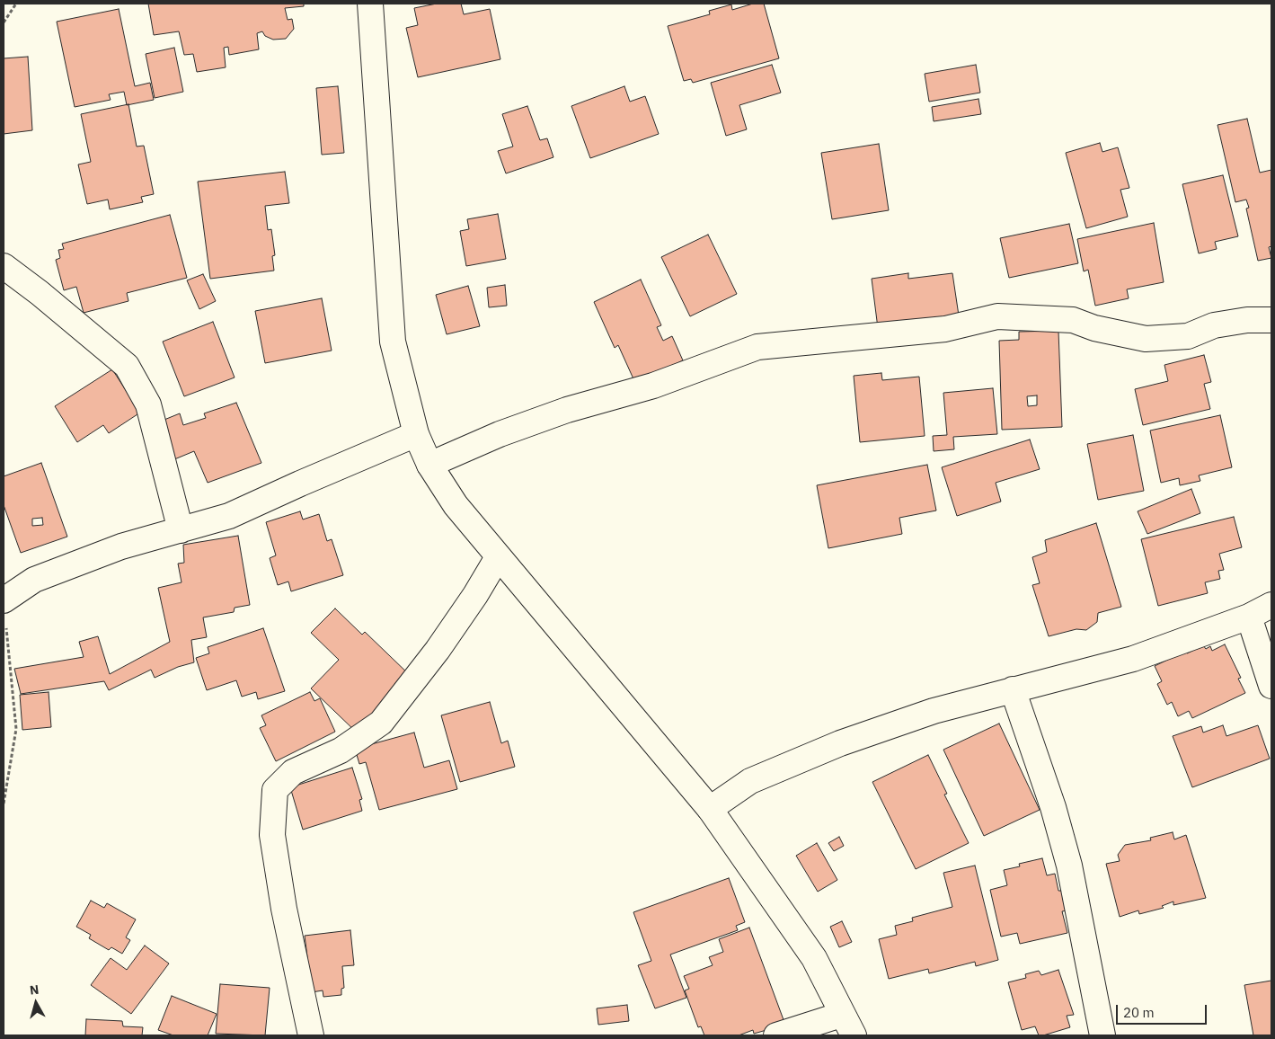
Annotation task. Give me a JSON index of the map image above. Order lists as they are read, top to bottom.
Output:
{
  "scale_bar": "20 m",
  "north": "top"
}
